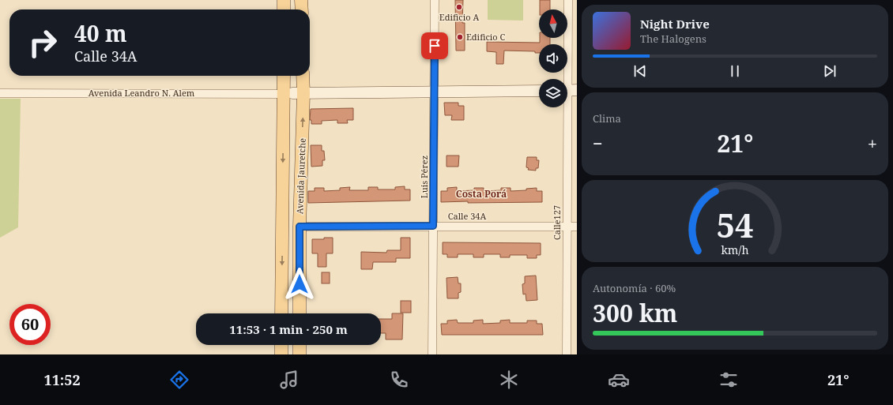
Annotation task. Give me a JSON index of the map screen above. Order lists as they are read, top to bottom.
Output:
{
  "streets": {
    "main road": ["Avenida Leandro N. Alem", "Avenida Jauretche"],
    "street": ["Luis Pérez", "Calle 34A", "Calle127"]
  },
  "crossings": [
    ["Avenida Leandro N. Alem", "Avenida Jauretche"],
    ["Avenida Leandro N. Alem", "Luis Pérez"],
    ["Avenida Jauretche", "Calle 34A"],
    ["Luis Pérez", "Calle 34A"],
    ["Calle 34A", "Calle127"]
  ],
  "districts": ["Costa Porá"],
  "places": ["Edificio A", "Edificio C"],
  "north": "top",
  "page": {
    "turn": ["40 m", "Calle 34A"],
    "song": ["Night Drive", "The Halogens"],
    "tile": [
      "Clima",
      ["Autonomía · 60%", "300 km"]
    ],
    "heat": ["−", "21°", "+"],
    "limit": "60",
    "trip": "11:53 · 1 min · 250 m",
    "tabs": ["11:52", "21°"],
    "gauge": ["54", "km/h"]
  }
}
